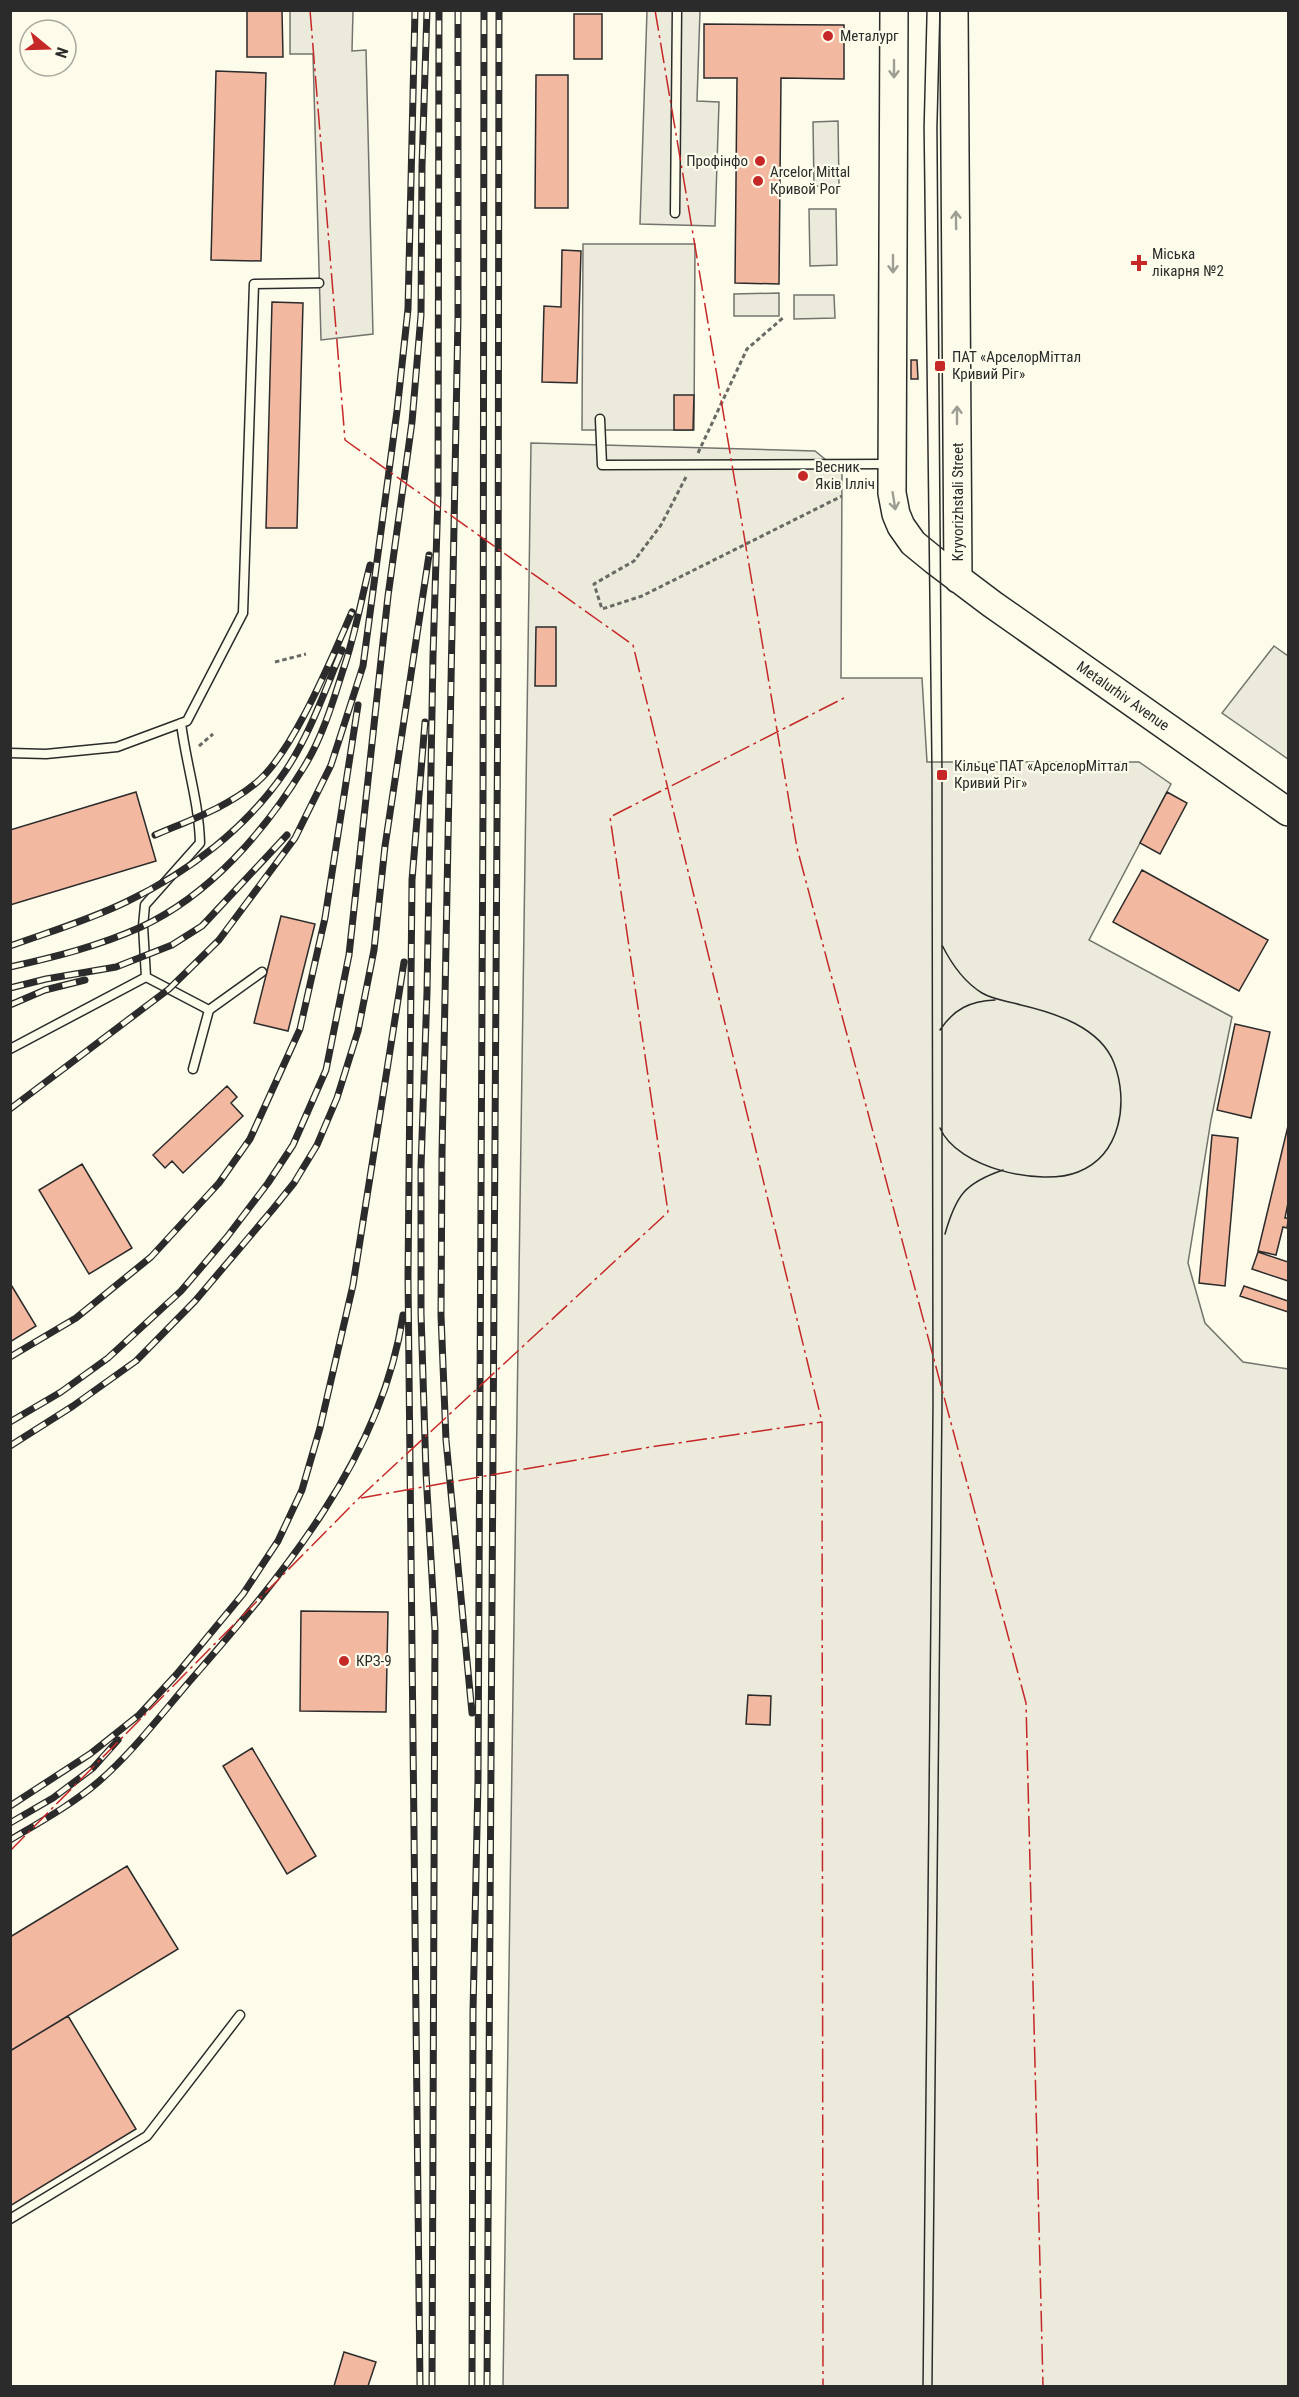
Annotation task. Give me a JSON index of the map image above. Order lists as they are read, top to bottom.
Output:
{
  "streets": {
    "main road": ["Kryvorizhstali Street", "Metalurhiv Avenue"]
  },
  "crossings": [
    ["Kryvorizhstali Street", "Metalurhiv Avenue"]
  ],
  "places": {
    "other": [
      "Металург",
      "Профінфо",
      "Arcelor Mittal Кривой Рог",
      "Весник Яків Ілліч",
      "КРЗ-9"
    ],
    "health": ["Міська лікарня №2"],
    "transit": ["ПАТ «АрселорМіттал Кривий Ріг»", "Кільце ПАТ «АрселорМіттал Кривий Ріг»"]
  },
  "north": "right"
}
